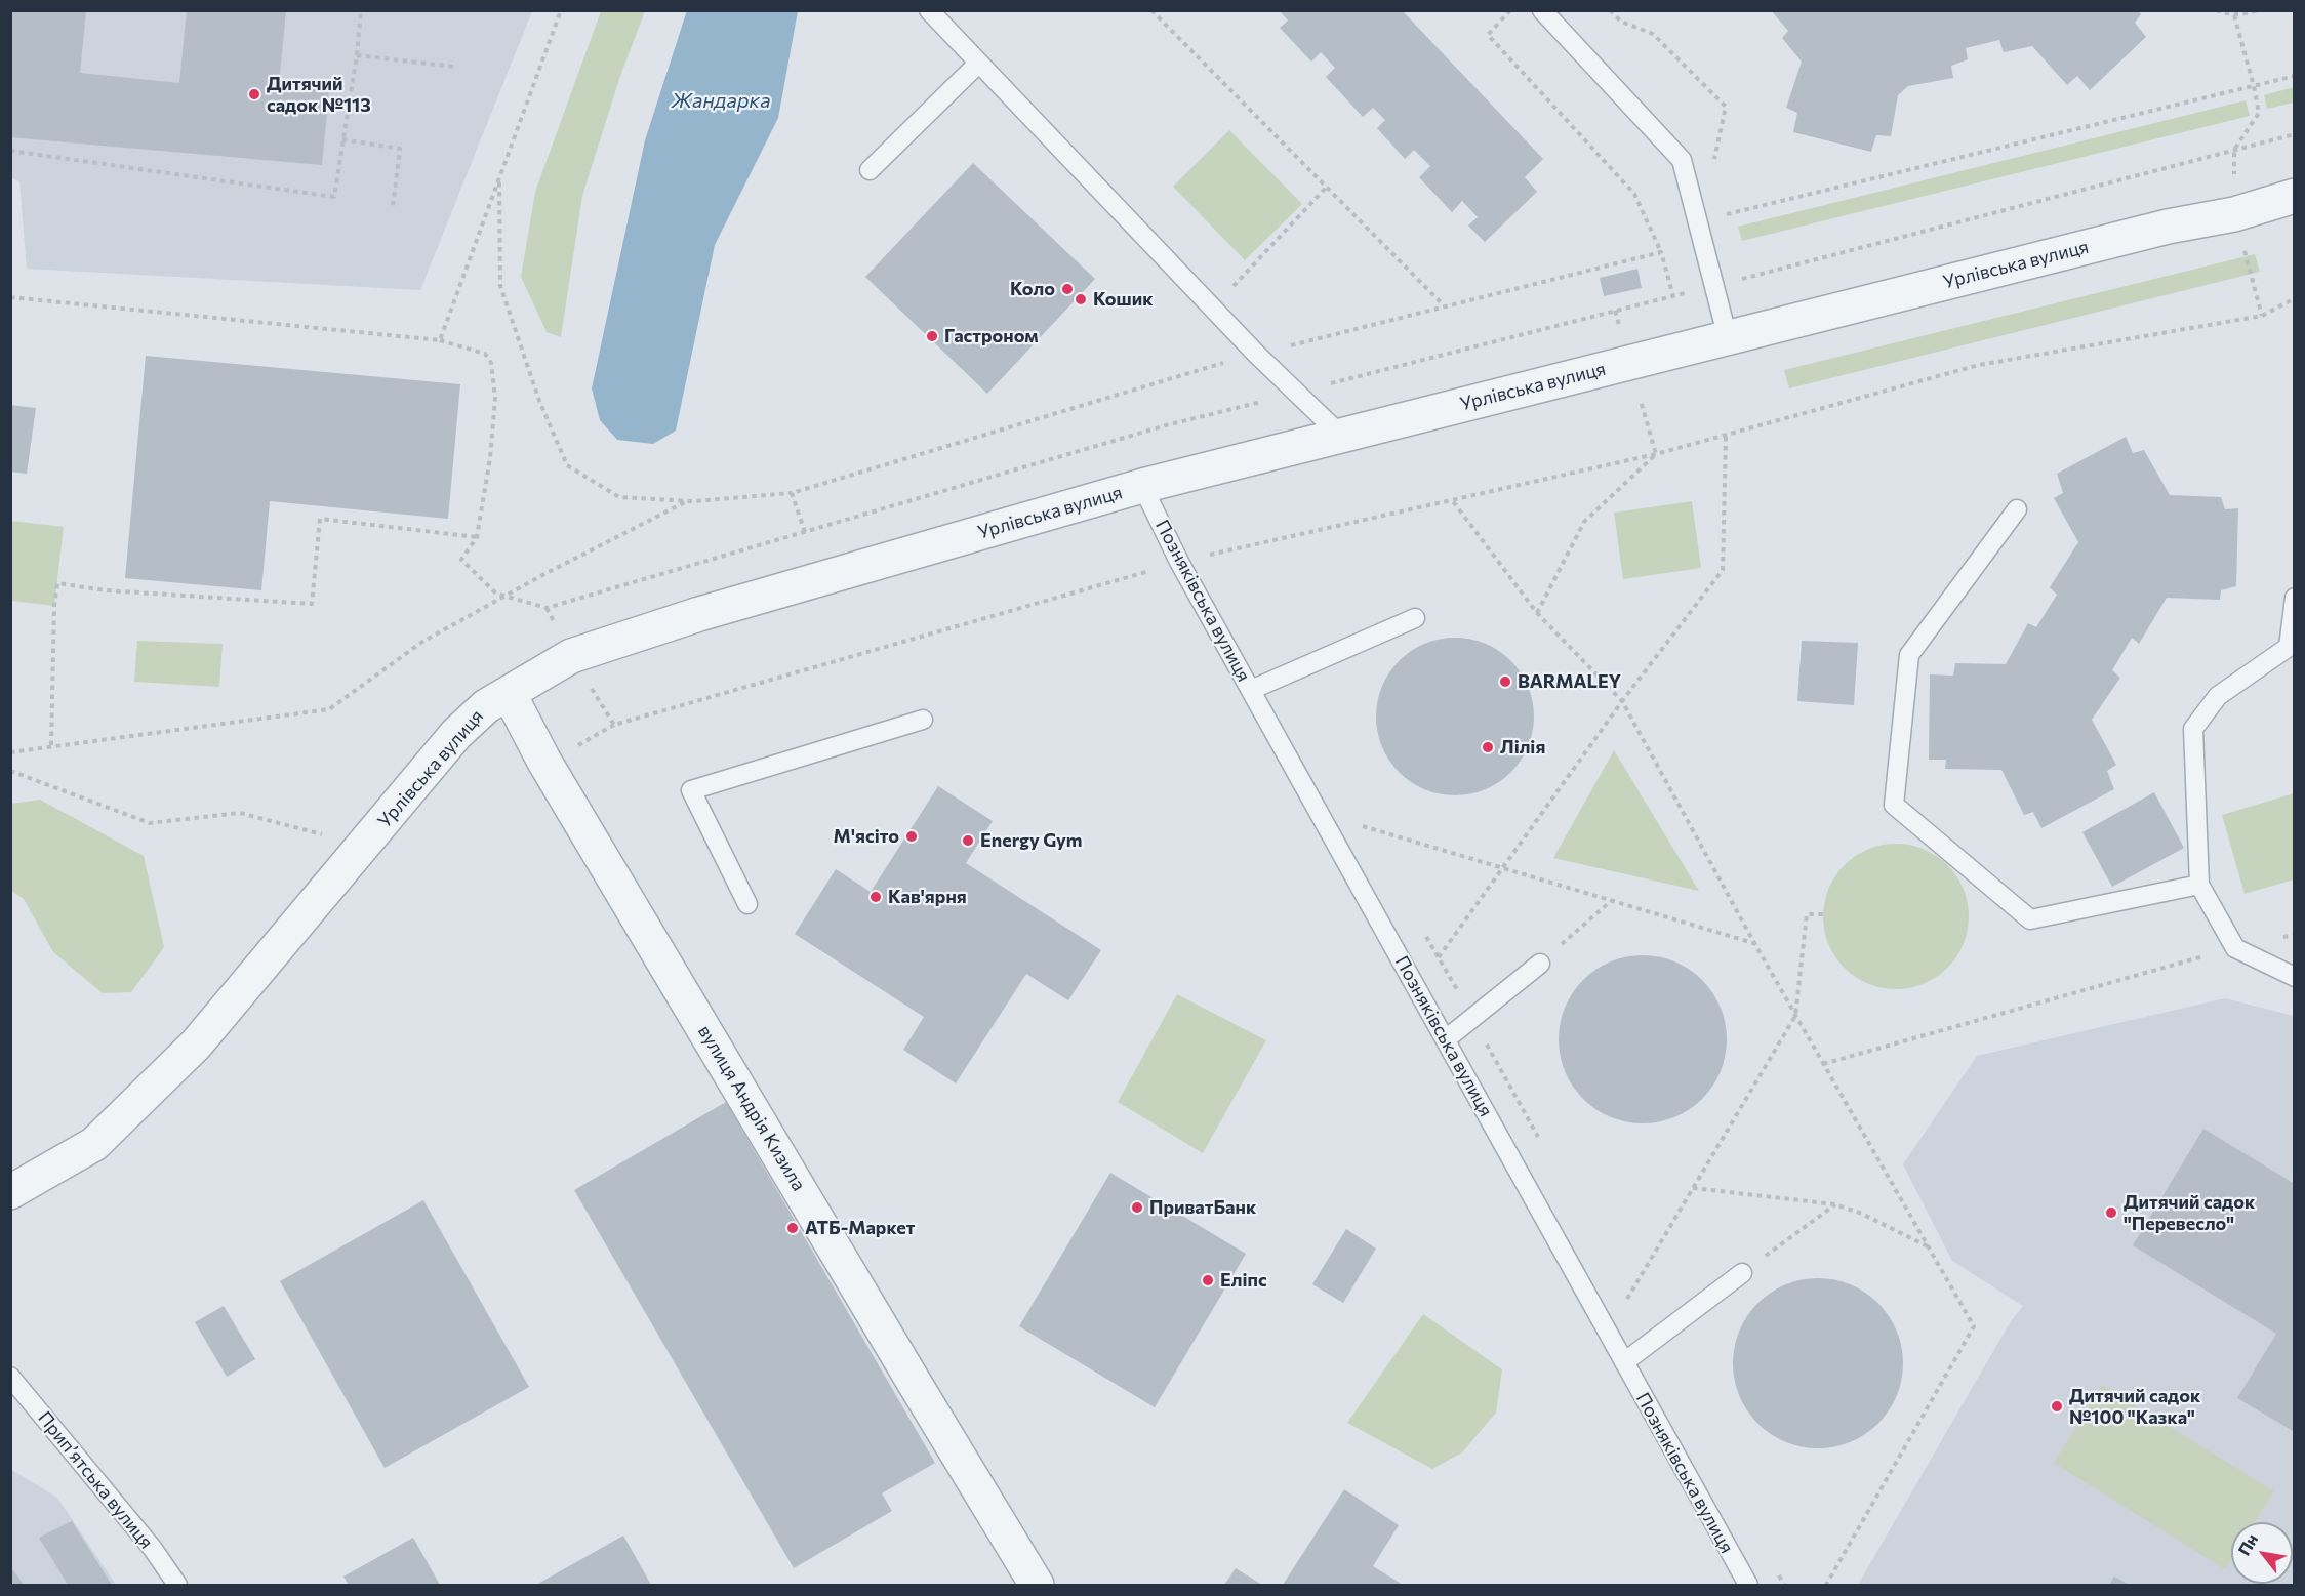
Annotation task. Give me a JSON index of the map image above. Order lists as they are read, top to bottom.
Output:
{
  "streets": {
    "street": ["Урлівська вулиця", "вулиця Андрія Кизила"],
    "lane": ["Позняківська вулиця", "Припʼятська вулиця"]
  },
  "crossings": [
    ["Урлівська вулиця", "Позняківська вулиця"],
    ["Урлівська вулиця", "вулиця Андрія Кизила"]
  ],
  "water": ["Жандарка"],
  "places": [
    "Дитячий садок №113",
    "Коло",
    "Кошик",
    "Гастроном",
    "BARMALEY",
    "Лілія",
    "М'ясіто",
    "Energy Gym",
    "Кав'ярня",
    "ПриватБанк",
    "Дитячий садок \"Перевесло\"",
    "АТБ-Маркет",
    "Еліпс",
    "Дитячий садок №100 \"Казка\""
  ],
  "north": "top left"
}
